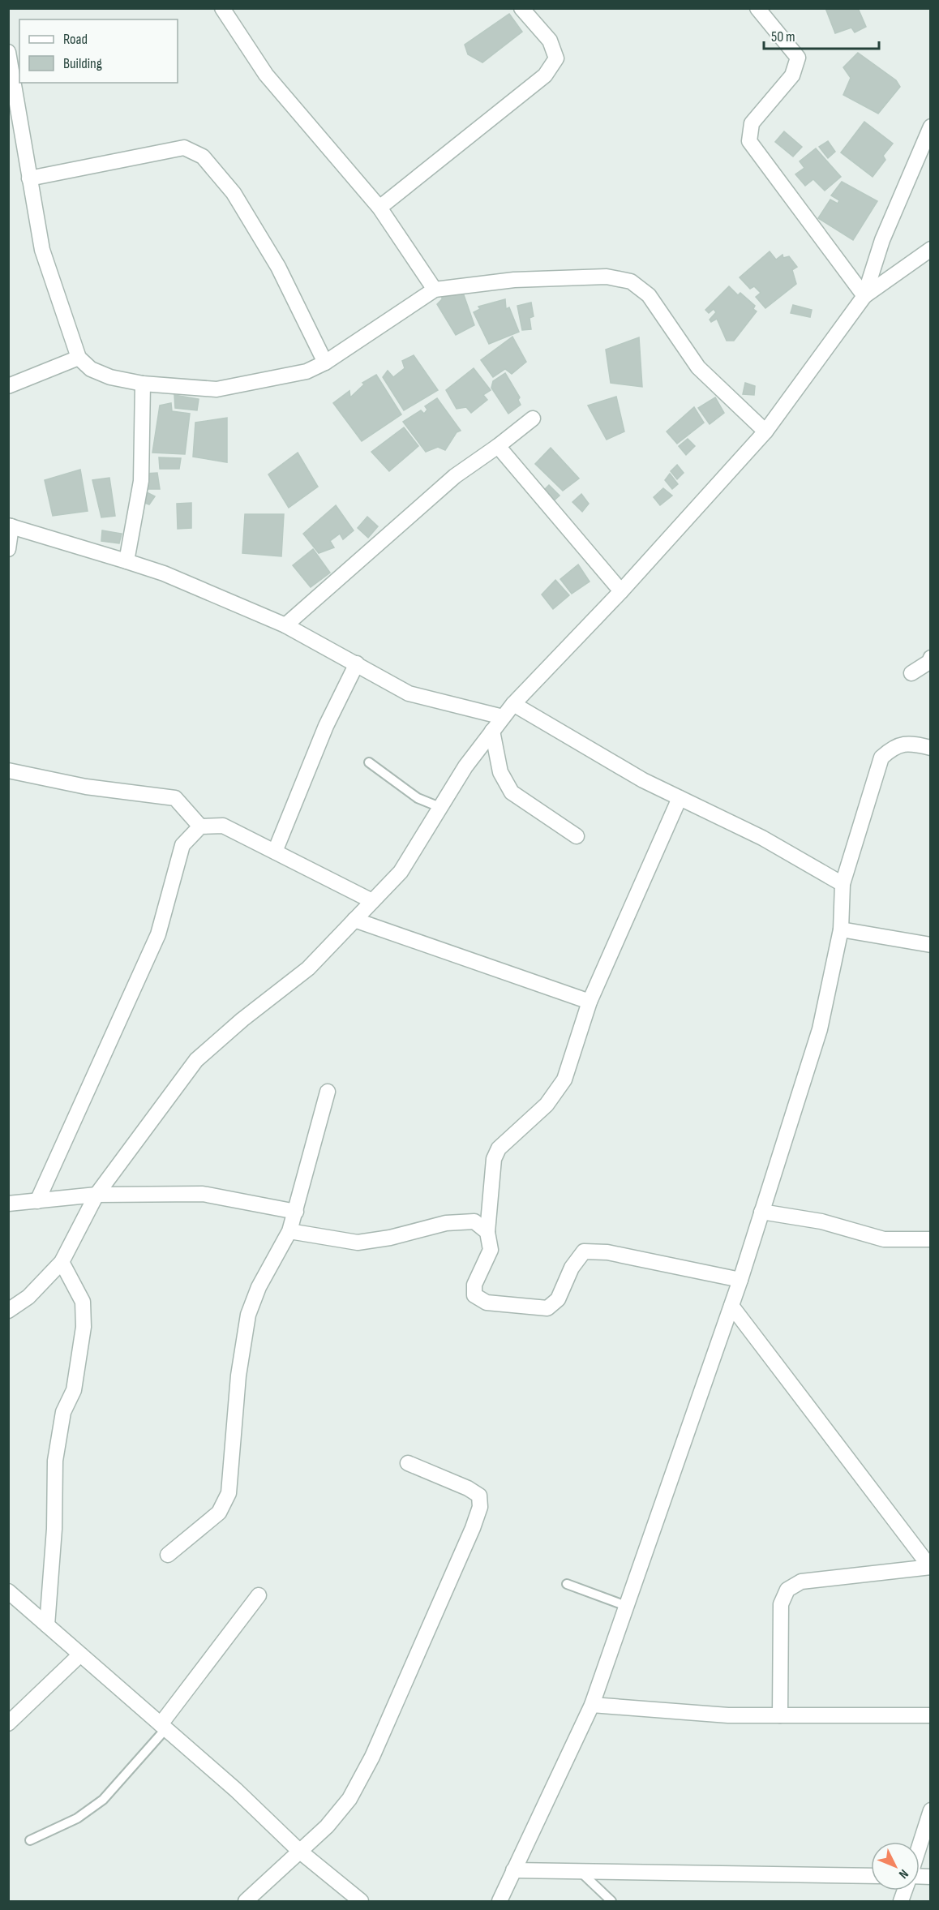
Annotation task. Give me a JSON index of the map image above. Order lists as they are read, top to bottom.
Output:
{
  "legend": ["Road", "Building"],
  "scale_bar": "50 m",
  "north": "bottom right"
}
